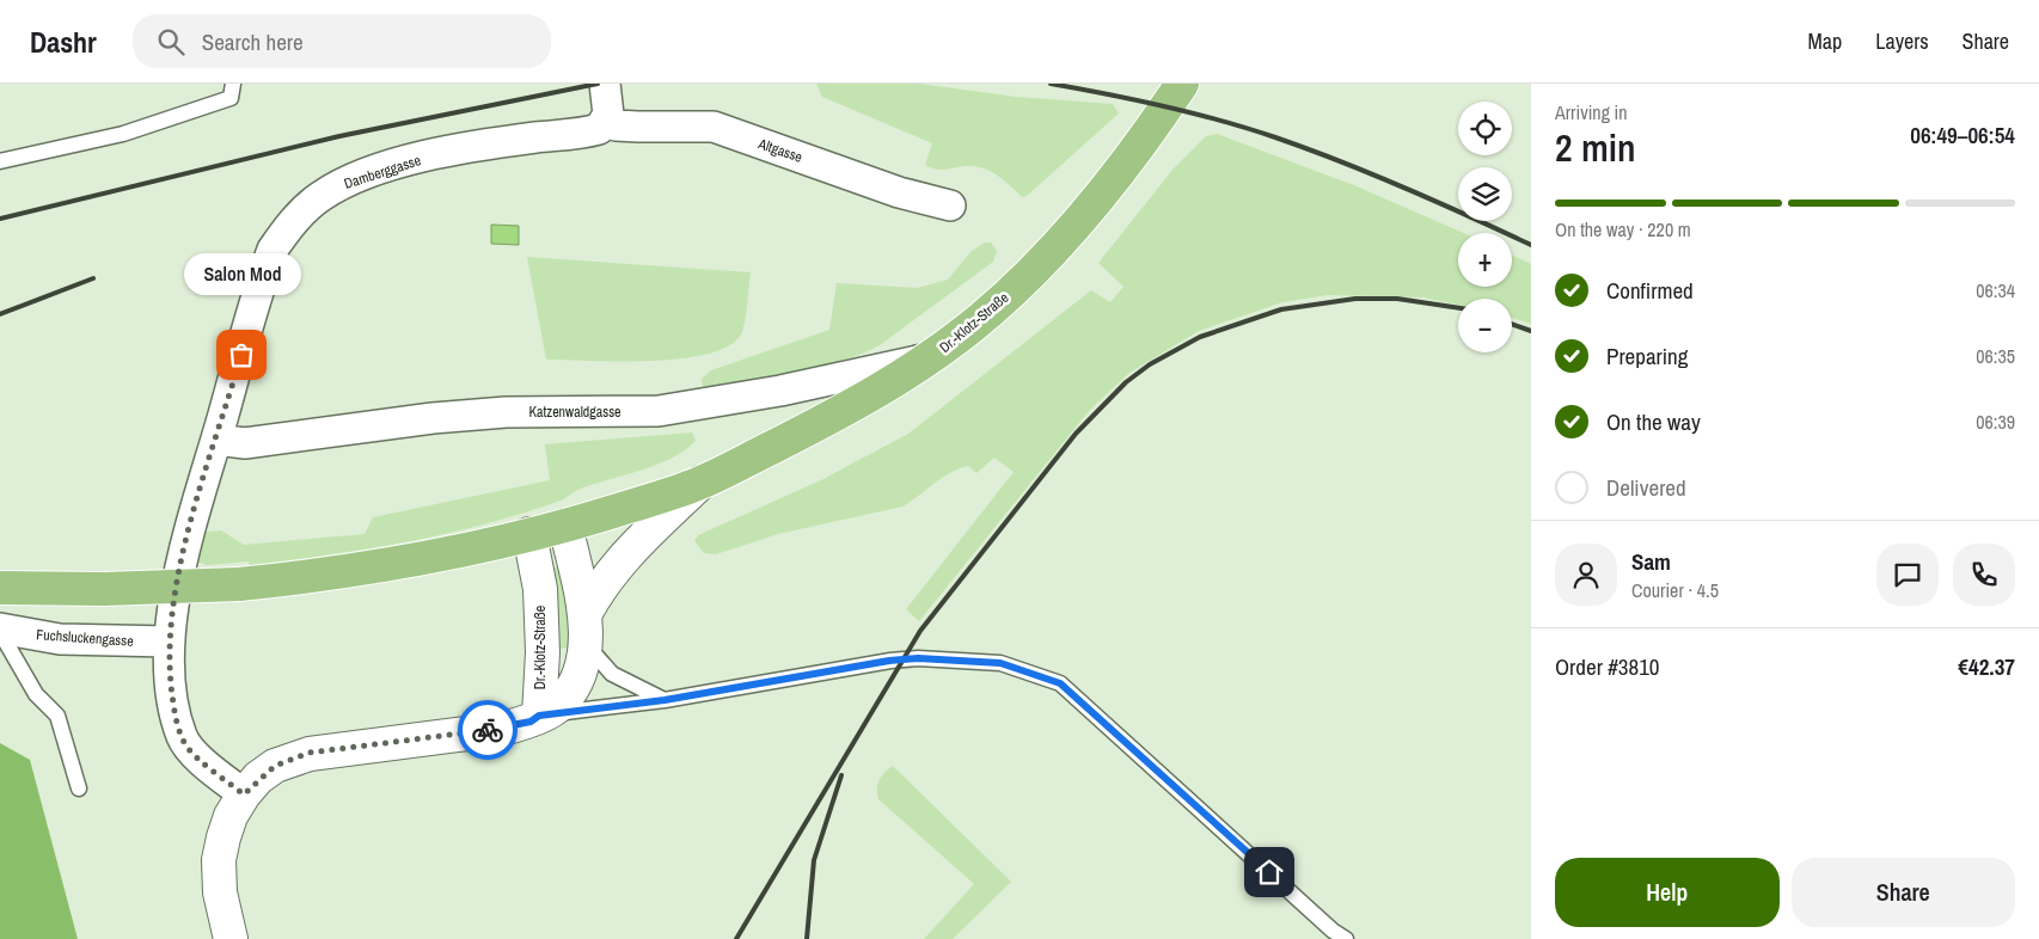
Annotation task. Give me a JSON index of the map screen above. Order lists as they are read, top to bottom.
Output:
{
  "streets": {
    "main road": ["Dr.-Klotz-Straße"],
    "street": [
      "Altgasse",
      "Damberggasse",
      "Katzenwaldgasse",
      "Fuchsluckengasse"
    ]
  },
  "crossings": [
    ["Altgasse", "Damberggasse"],
    ["Damberggasse", "Katzenwaldgasse"],
    ["Damberggasse", "Fuchsluckengasse"],
    ["Dr.-Klotz-Straße", "Katzenwaldgasse"]
  ],
  "places": ["Salon Mod"],
  "page": {
    "header": "Dashr",
    "search": "Search here",
    "nav": ["Map", "Layers", "Share"],
    "heading": ["2 min", "Arriving in", "06:49–06:54"],
    "panel": [
      "Sam",
      "Courier · 4.5",
      "Order #3810",
      "€42.37"
    ],
    "map_buttons": ["+", "−"],
    "bar": "On the way · 220 m",
    "bubble": "Salon Mod",
    "list": [
      ["Confirmed", "06:34"],
      ["Preparing", "06:35"],
      ["On the way", "06:39"],
      "Delivered"
    ],
    "buttons": ["Help", "Share"]
  }
}
